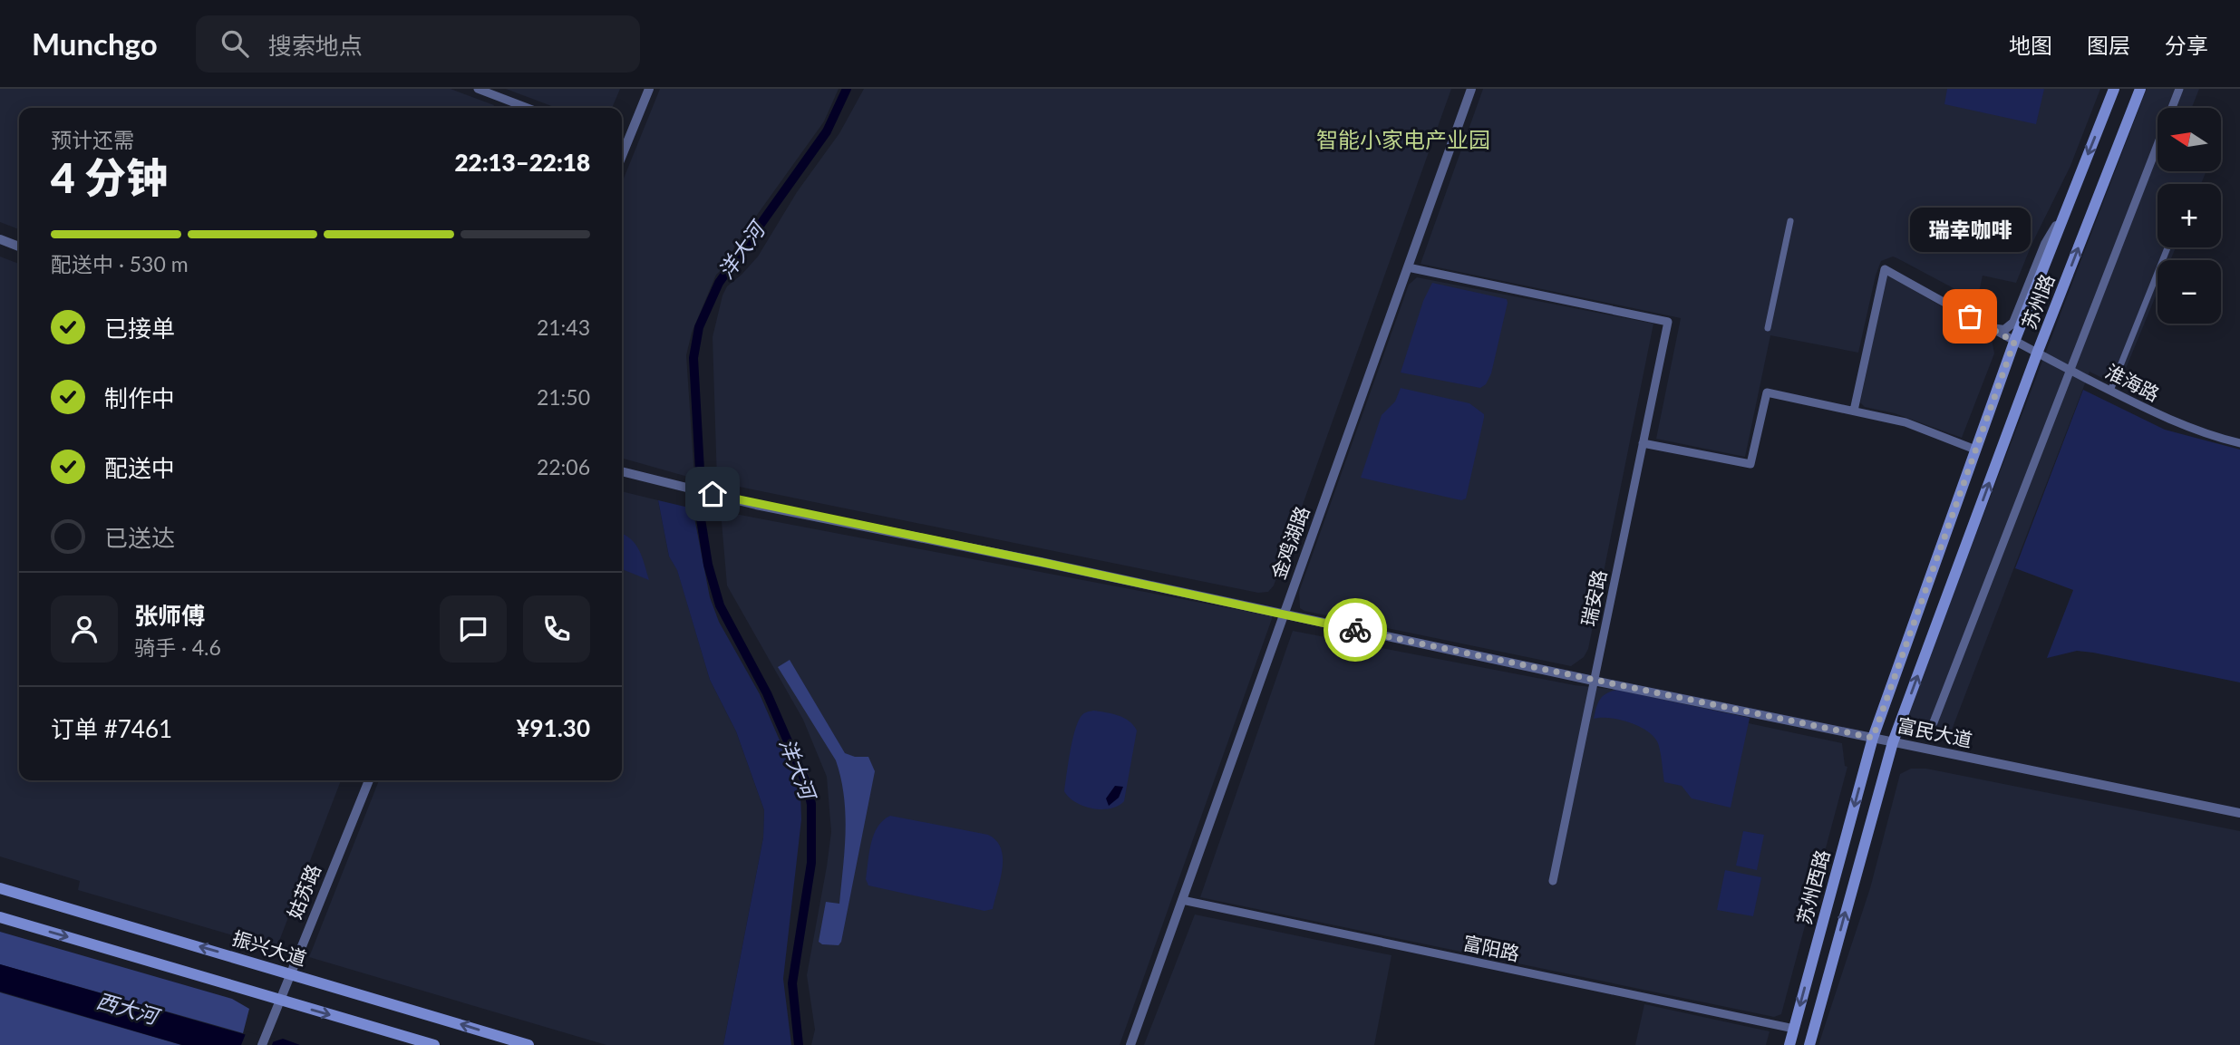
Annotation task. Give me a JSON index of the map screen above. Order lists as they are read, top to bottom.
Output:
{
  "streets": {
    "main road": ["苏州路", "苏州西路", "振兴大道"],
    "street": [
      "淮海路",
      "金鸡湖路",
      "瑞安路",
      "富民大道",
      "姑苏路",
      "富阳路"
    ]
  },
  "crossings": [
    ["苏州路", "淮海路"],
    ["苏州路", "富民大道"],
    ["苏州路", "苏州西路"],
    ["金鸡湖路", "瑞安路"],
    ["金鸡湖路", "富民大道"],
    ["金鸡湖路", "富阳路"],
    ["瑞安路", "富民大道"],
    ["富民大道", "苏州西路"],
    ["苏州西路", "富阳路"],
    ["姑苏路", "振兴大道"]
  ],
  "districts": ["智能小家电产业园"],
  "water": ["洋大河", "西大河"],
  "places": ["瑞幸咖啡"],
  "north": "left",
  "page": {
    "header": "Munchgo",
    "search": "搜索地点",
    "nav": ["地图", "图层", "分享"],
    "map_buttons": ["+", "−"],
    "heading": ["4 分钟", "预计还需", "22:13–22:18"],
    "panel": [
      "张师傅",
      "骑手 · 4.6",
      "订单 #7461",
      "¥91.30"
    ],
    "bubble": "瑞幸咖啡",
    "bar": "配送中 · 530 m",
    "list": [
      ["已接单", "21:43"],
      ["制作中", "21:50"],
      ["配送中", "22:06"],
      "已送达"
    ]
  }
}
